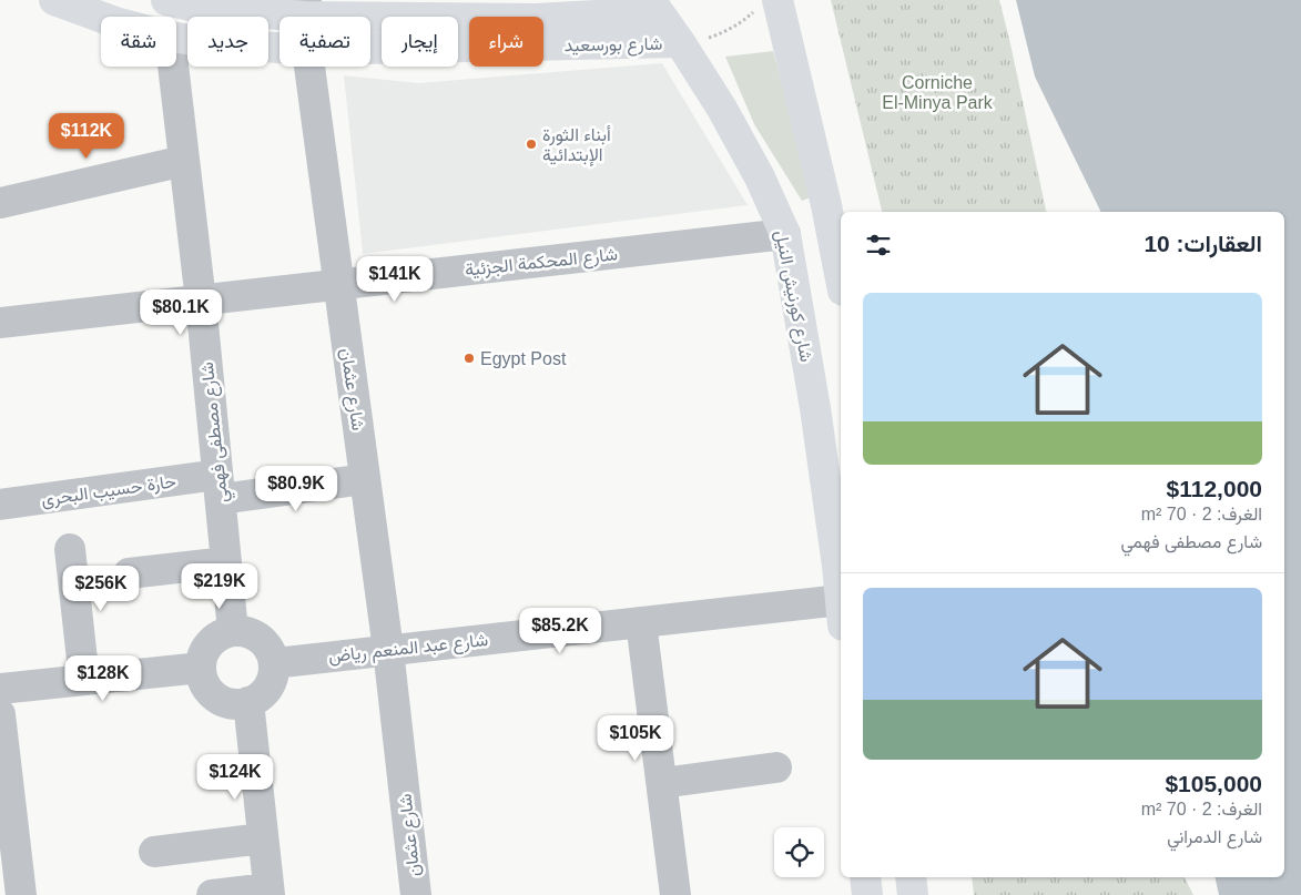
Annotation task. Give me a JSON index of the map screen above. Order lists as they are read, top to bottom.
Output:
{
  "streets": {
    "main road": ["شارع بورسعيد", "شارع كورنيش النيل"],
    "street": [
      "شارع المحكمة الجزئية",
      "شارع عثمان",
      "شارع مصطفى فهمي",
      "حارة حسيب البحرى",
      "شارع عبد المنعم رياض"
    ]
  },
  "crossings": [
    ["شارع بورسعيد", "شارع كورنيش النيل"],
    ["شارع المحكمة الجزئية", "شارع كورنيش النيل"],
    ["شارع المحكمة الجزئية", "شارع عثمان"],
    ["شارع المحكمة الجزئية", "شارع مصطفى فهمي"],
    ["شارع عثمان", "حارة حسيب البحرى"],
    ["شارع عثمان", "شارع عبد المنعم رياض"],
    ["شارع مصطفى فهمي", "حارة حسيب البحرى"],
    ["شارع مصطفى فهمي", "شارع عبد المنعم رياض"]
  ],
  "parks": ["Corniche El-Minya Park"],
  "places": ["أبناء الثورة الإبتدائية", "Egypt Post"],
  "page": {
    "chip": [
      "شراء",
      "إيجار",
      "تصفية",
      "جديد",
      "شقة"
    ],
    "price": [
      "$112K",
      "$141K",
      "$80.1K",
      "$80.9K",
      "$219K",
      "$256K",
      "$85.2K",
      "$128K",
      "$105K",
      "$124K"
    ],
    "heading": "العقارات: 10",
    "list": [
      {
        "name": "$112,000",
        "note": "الغرف: 2 · 70 m² · شارع مصطفى فهمي"
      },
      {
        "name": "$105,000",
        "note": "الغرف: 2 · 70 m² · شارع الدمراني"
      }
    ]
  }
}
